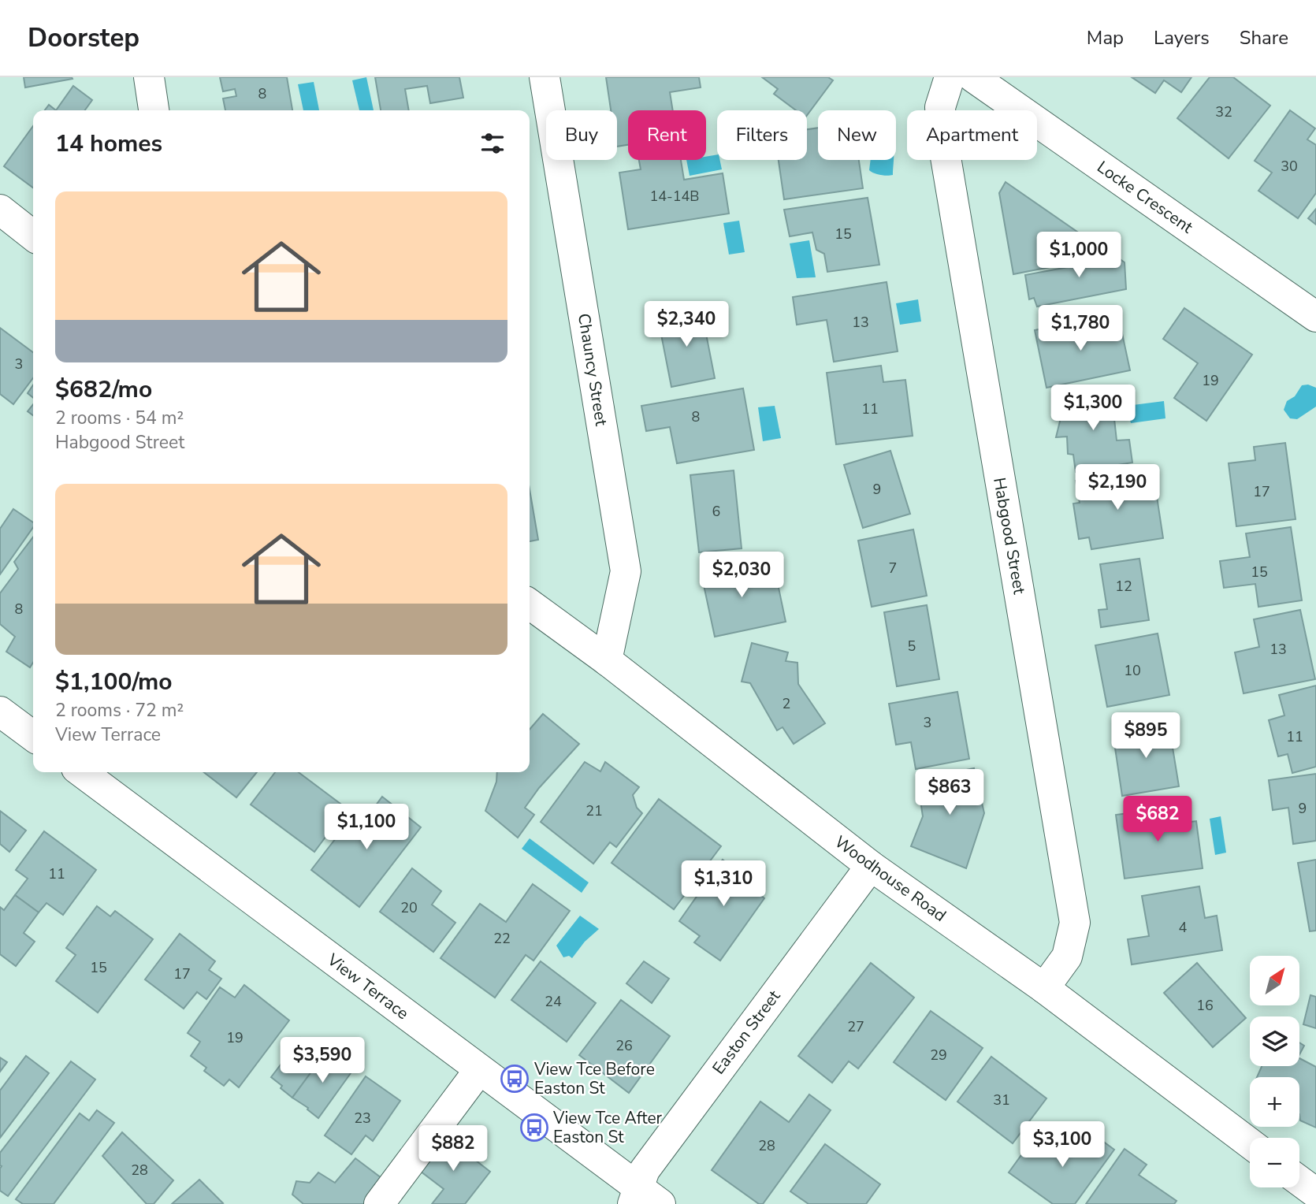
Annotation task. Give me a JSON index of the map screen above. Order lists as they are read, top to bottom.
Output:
{
  "streets": {
    "street": [
      "Locke Crescent",
      "Chauncy Street",
      "Habgood Street",
      "Woodhouse Road",
      "View Terrace",
      "Easton Street"
    ]
  },
  "crossings": [
    ["Chauncy Street", "Woodhouse Road"],
    ["Habgood Street", "Woodhouse Road"],
    ["Woodhouse Road", "Easton Street"],
    ["View Terrace", "Easton Street"]
  ],
  "places": {
    "bus stop": ["View Tce Before Easton St", "View Tce After Easton St"]
  },
  "house_numbers": [
    "8",
    "32",
    "30",
    "14-14B",
    "15",
    "13",
    "3",
    "19",
    "11",
    "8",
    "9",
    "17",
    "6",
    "7",
    "15",
    "12",
    "8",
    "5",
    "13",
    "10",
    "2",
    "3",
    "11",
    "9",
    "21",
    "11",
    "20",
    "4",
    "22",
    "15",
    "17",
    "24",
    "16",
    "27",
    "19",
    "26",
    "29",
    "31",
    "23",
    "28",
    "28"
  ],
  "north": "top right",
  "page": {
    "header": "Doorstep",
    "nav": ["Map", "Layers", "Share"],
    "chip": [
      "Buy",
      "Rent",
      "Filters",
      "New",
      "Apartment"
    ],
    "heading": "14 homes",
    "list": [
      {
        "name": "$682/mo",
        "note": "2 rooms · 54 m² · Habgood Street"
      },
      {
        "name": "$1,100/mo",
        "note": "2 rooms · 72 m² · View Terrace"
      }
    ],
    "price": [
      "$1,000",
      "$2,340",
      "$1,780",
      "$1,300",
      "$2,190",
      "$2,030",
      "$895",
      "$863",
      "$682",
      "$1,100",
      "$1,310",
      "$3,590",
      "$3,100",
      "$882"
    ],
    "map_buttons": ["+", "−"]
  }
}
